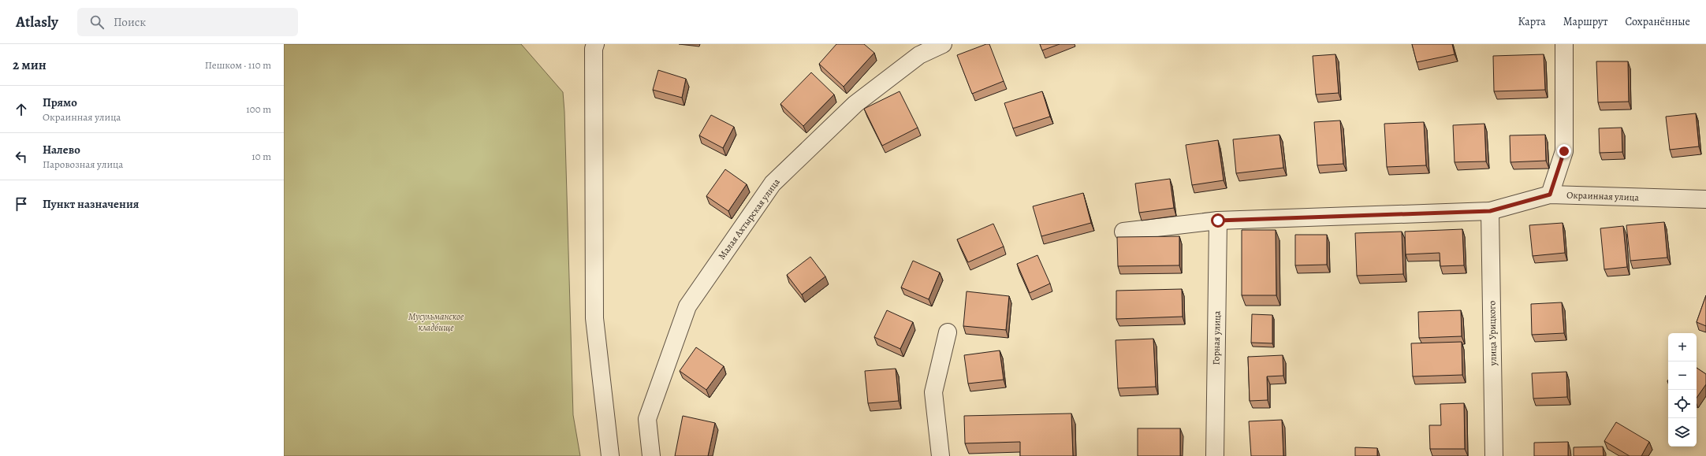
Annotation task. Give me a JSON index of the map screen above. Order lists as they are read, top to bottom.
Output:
{
  "streets": {
    "street": [
      "Окраинная улица",
      "Малая Ахтырская улица",
      "улица Урицкого",
      "Горная улица"
    ]
  },
  "crossings": [
    ["Окраинная улица", "улица Урицкого"],
    ["Окраинная улица", "Горная улица"]
  ],
  "parks": ["Мусульманское кладбище"],
  "page": {
    "header": "Atlasly",
    "search": "Поиск",
    "nav": ["Карта", "Маршрут", "Сохранённые"],
    "heading": ["2 мин", "Пешком · 110 m"],
    "list": [
      ["Прямо", "Окраинная улица", "100 m"],
      ["Налево", "Паровозная улица", "10 m"],
      "Пункт назначения"
    ],
    "map_buttons": ["+", "−"]
  }
}
